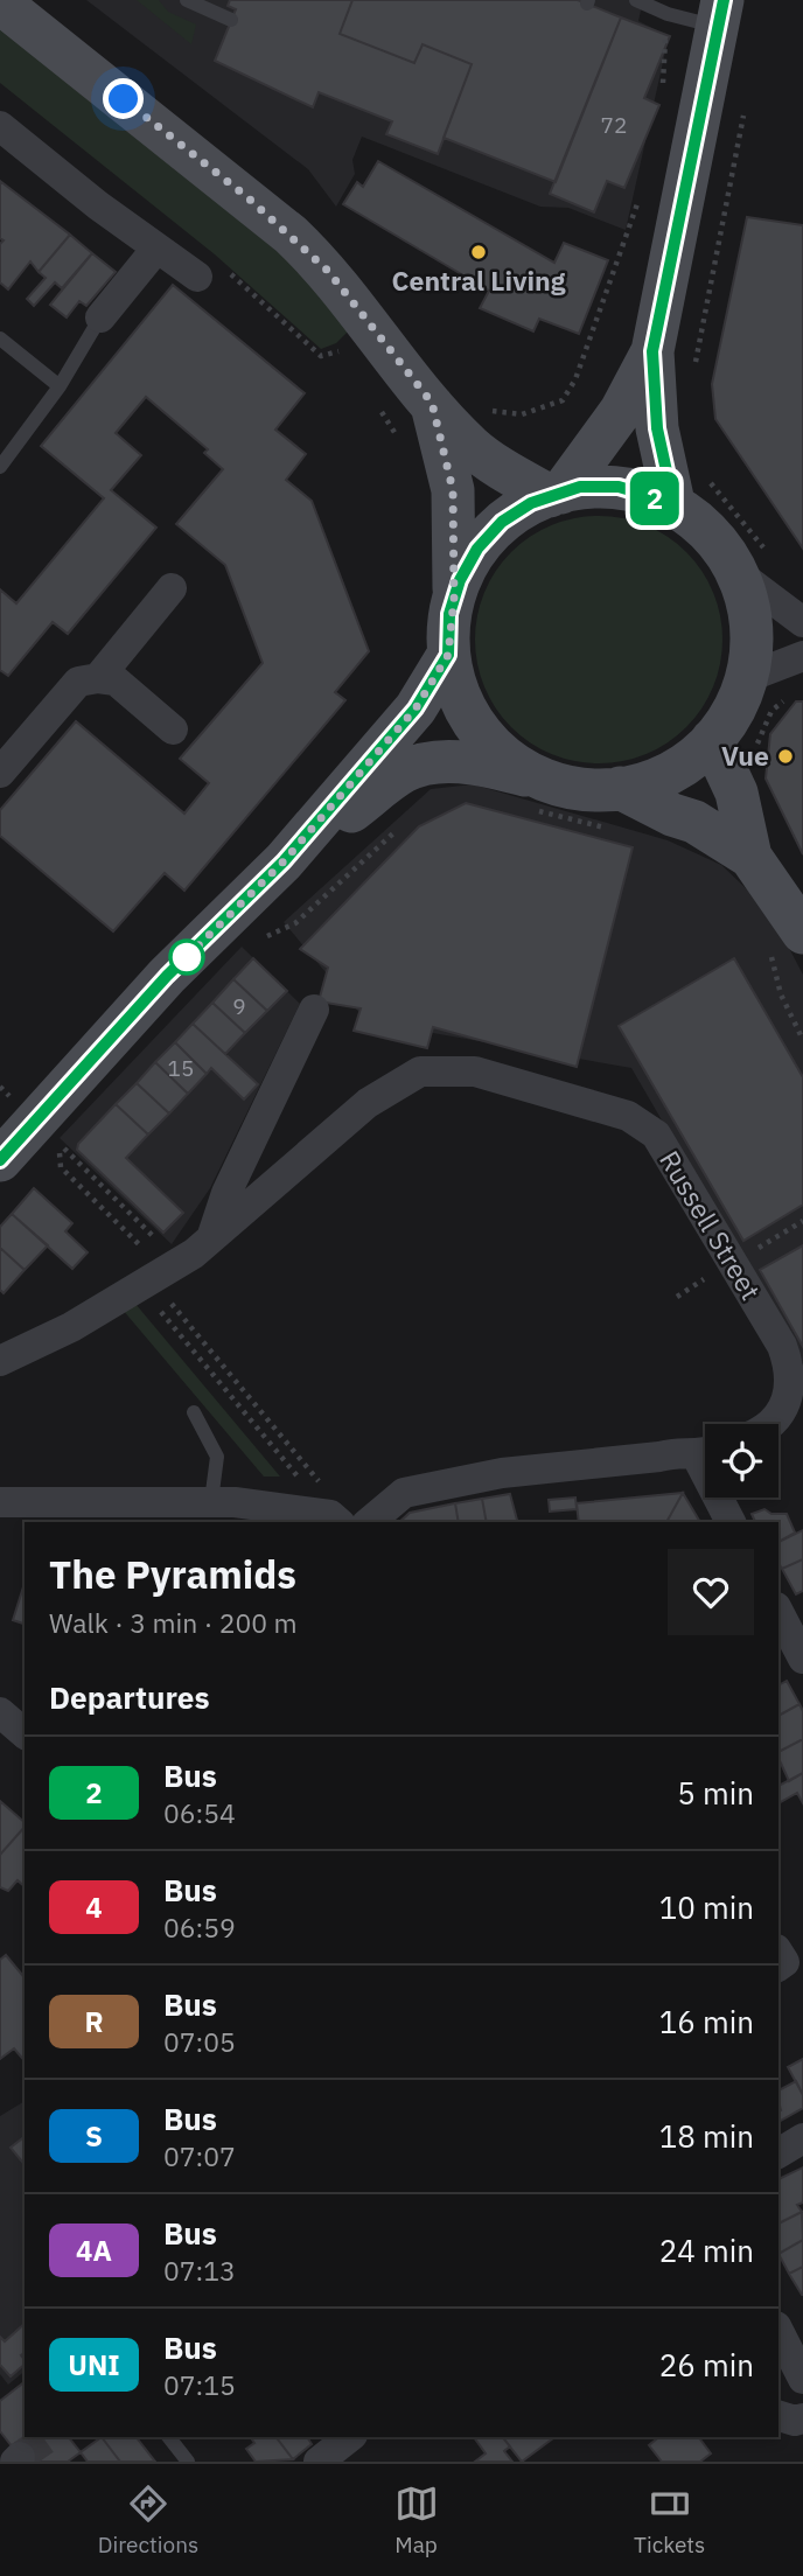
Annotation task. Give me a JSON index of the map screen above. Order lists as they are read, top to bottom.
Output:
{
  "streets": {
    "street": ["Russell Street"]
  },
  "places": ["Central Living", "Vue"],
  "lines": ["bus line 2"],
  "house_numbers": ["72", "9", "15"],
  "page": {
    "on_map": "2",
    "heading": [
      ["The Pyramids", "Walk · 3 min · 200 m"],
      "Departures"
    ],
    "list": [
      {
        "mark": "2",
        "name": "Bus",
        "note": "06:54",
        "value": "5 min"
      },
      {
        "mark": "4",
        "name": "Bus",
        "note": "06:59",
        "value": "10 min"
      },
      {
        "mark": "R",
        "name": "Bus",
        "note": "07:05",
        "value": "16 min"
      },
      {
        "mark": "S",
        "name": "Bus",
        "note": "07:07",
        "value": "18 min"
      },
      {
        "mark": "4A",
        "name": "Bus",
        "note": "07:13",
        "value": "24 min"
      },
      {
        "mark": "UNI",
        "name": "Bus",
        "note": "07:15",
        "value": "26 min"
      }
    ],
    "tabs": ["Directions", "Map", "Tickets"]
  }
}
